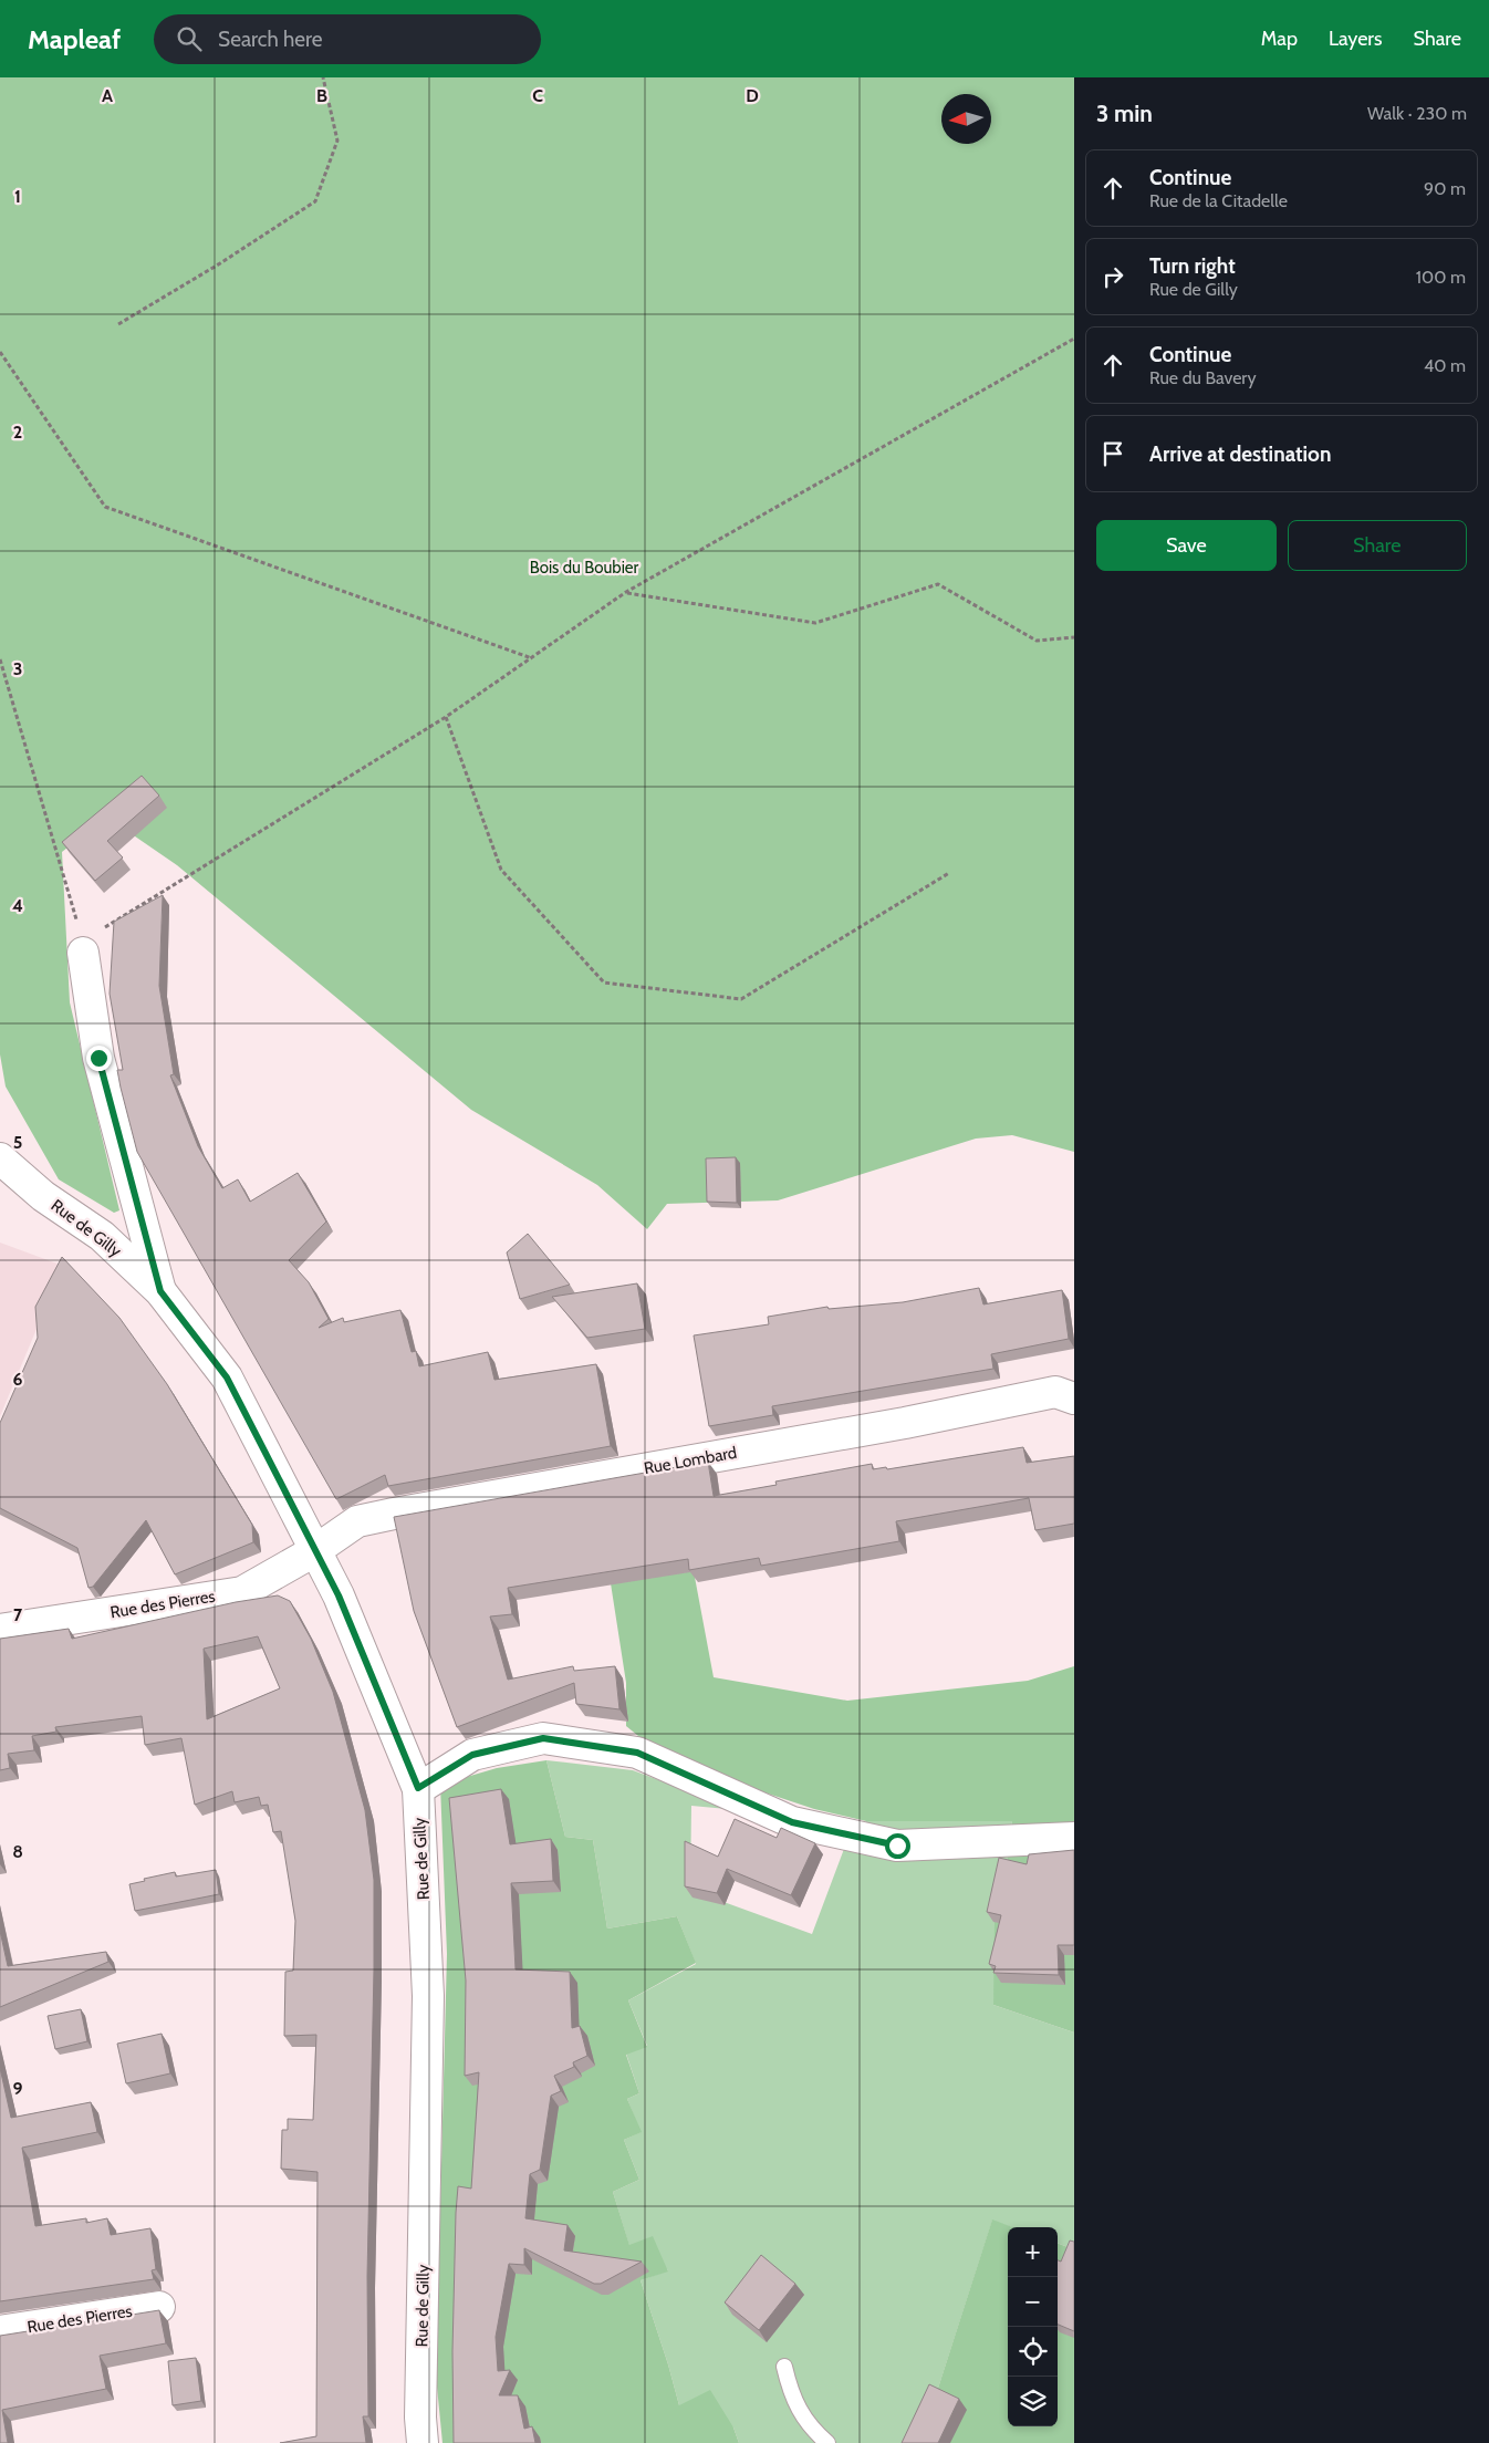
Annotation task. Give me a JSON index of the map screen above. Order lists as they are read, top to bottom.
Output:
{
  "streets": {
    "street": ["Rue de Gilly", "Rue Lombard", "Rue des Pierres"]
  },
  "crossings": [
    ["Rue de Gilly", "Rue Lombard"],
    ["Rue de Gilly", "Rue des Pierres"],
    ["Rue Lombard", "Rue des Pierres"]
  ],
  "parks": ["Bois du Boubier"],
  "north": "left",
  "page": {
    "header": "Mapleaf",
    "search": "Search here",
    "nav": ["Map", "Layers", "Share"],
    "heading": ["3 min", "Walk · 230 m"],
    "list": [
      ["Continue", "Rue de la Citadelle", "90 m"],
      ["Turn right", "Rue de Gilly", "100 m"],
      ["Continue", "Rue du Bavery", "40 m"],
      "Arrive at destination"
    ],
    "buttons": ["Save", "Share"],
    "map_buttons": ["+", "−"]
  },
  "grid": {
    "columns": [
      "A",
      "B",
      "C",
      "D"
    ],
    "rows": [
      "1",
      "2",
      "3",
      "4",
      "5",
      "6",
      "7",
      "8",
      "9"
    ]
  }
}
